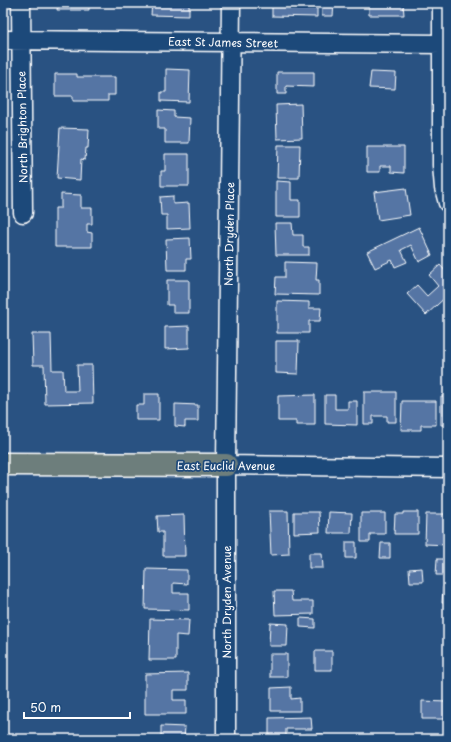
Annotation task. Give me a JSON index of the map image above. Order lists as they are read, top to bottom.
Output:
{
  "streets": {
    "main road": ["East Euclid Avenue"],
    "street": [
      "East St James Street",
      "North Brighton Place",
      "North Dryden Place",
      "North Dryden Avenue"
    ]
  },
  "crossings": [
    ["East St James Street", "North Brighton Place"],
    ["East St James Street", "North Dryden Place"],
    ["North Dryden Place", "East Euclid Avenue"],
    ["North Dryden Place", "North Dryden Avenue"],
    ["East Euclid Avenue", "North Dryden Avenue"]
  ],
  "scale_bar": "50 m"
}
